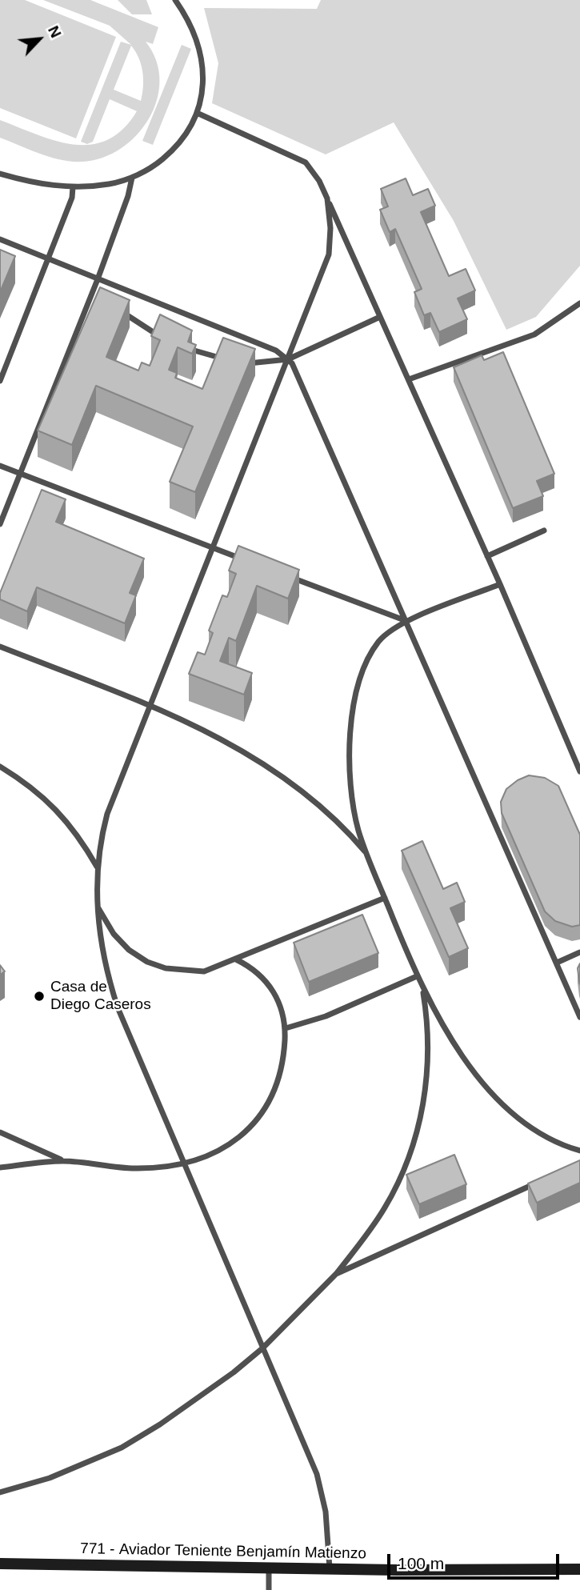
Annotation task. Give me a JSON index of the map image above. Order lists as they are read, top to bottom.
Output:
{
  "streets": {
    "street": ["771 - Aviador Teniente Benjamín Matienzo"]
  },
  "places": ["Casa de Diego Caseros"],
  "scale_bar": "100 m",
  "north": "top right"
}
